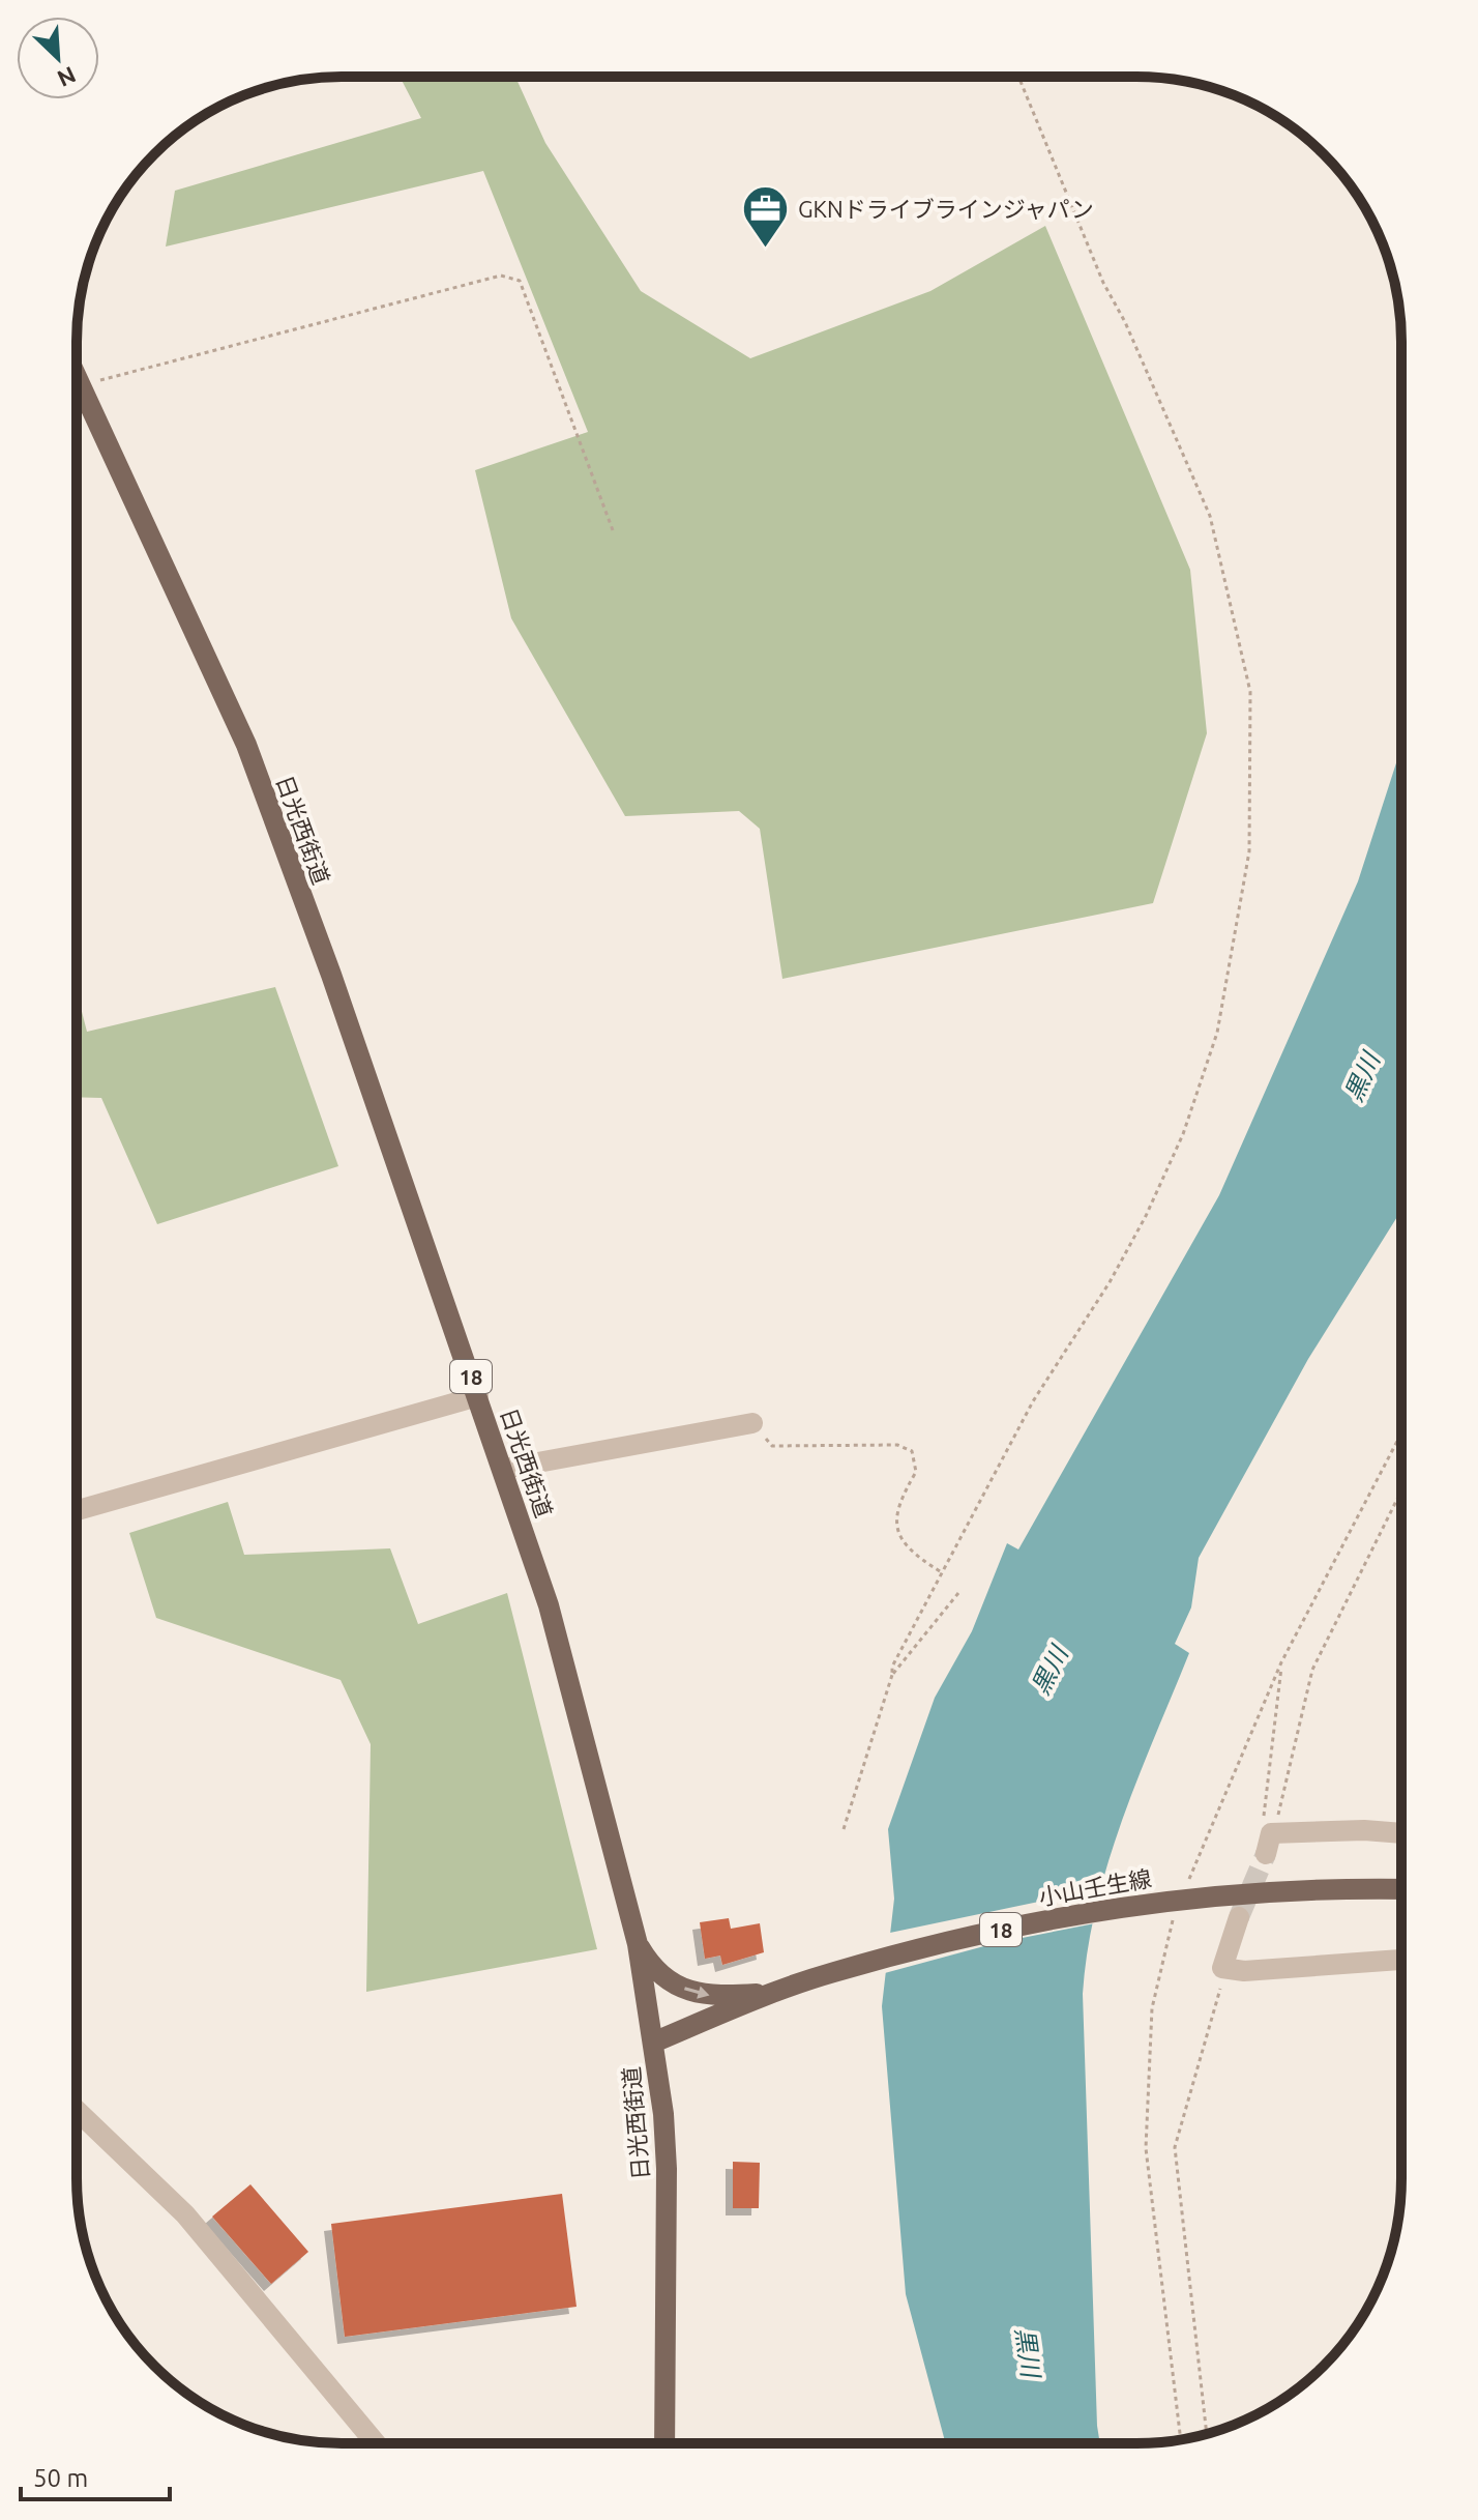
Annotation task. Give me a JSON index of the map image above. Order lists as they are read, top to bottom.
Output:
{
  "streets": {
    "main road": ["日光西街道", "18", "小山壬生線"]
  },
  "crossings": [
    ["日光西街道", "小山壬生線"]
  ],
  "water": ["黒川"],
  "places": {
    "office": ["GKNドライブラインジャパン"]
  },
  "scale_bar": "50 m",
  "north": "bottom right"
}
